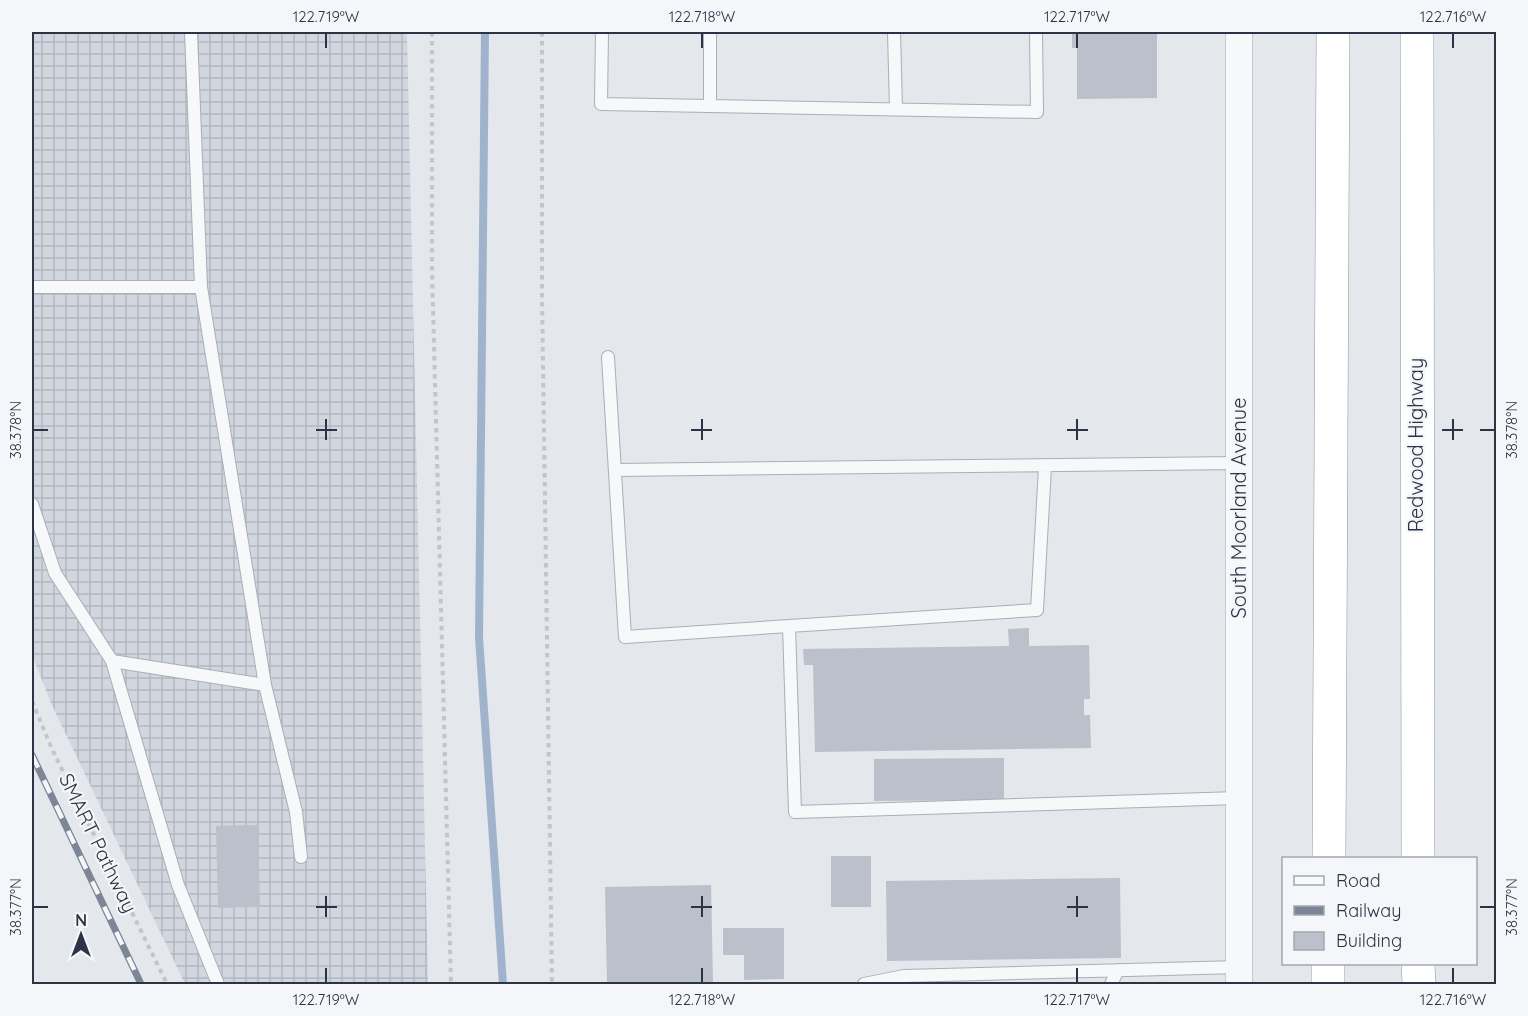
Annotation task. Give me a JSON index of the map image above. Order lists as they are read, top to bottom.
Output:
{
  "streets": {
    "highway": ["Redwood Highway"],
    "street": ["South Moorland Avenue"],
    "path": ["SMART Pathway"]
  },
  "legend": ["Road", "Railway", "Building"],
  "north": "top",
  "coordinates": [
    "122.719°W",
    "122.718°W",
    "122.717°W",
    "122.716°W",
    "38.378°N",
    "38.377°N"
  ]
}
